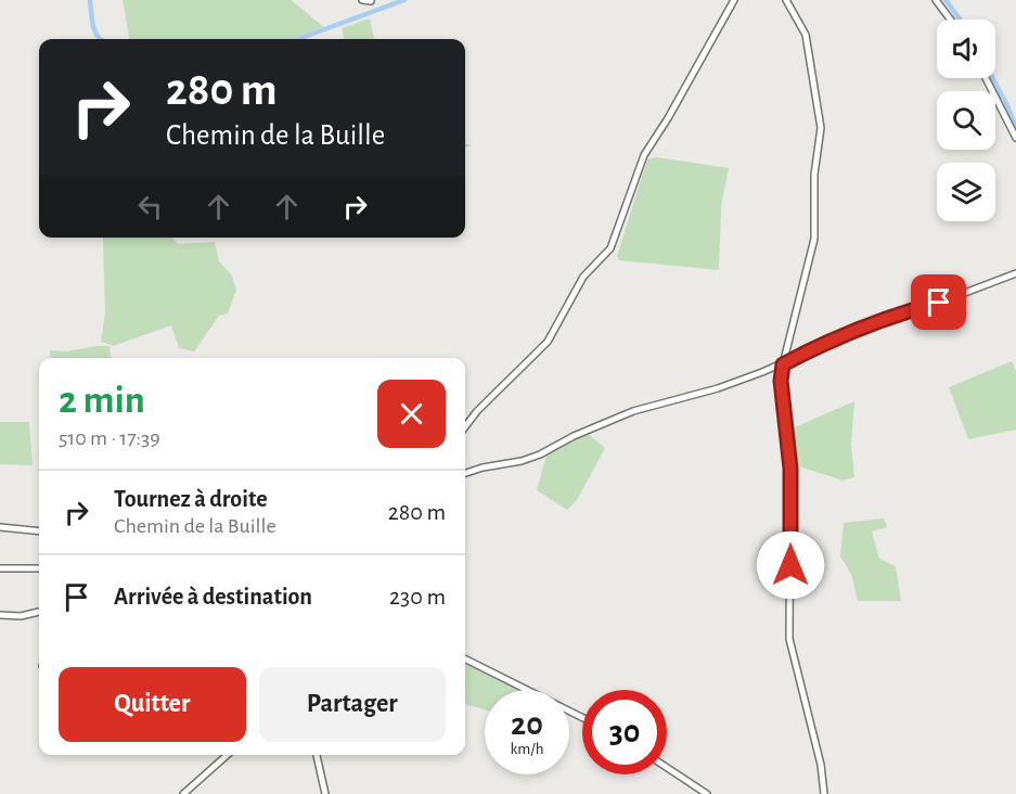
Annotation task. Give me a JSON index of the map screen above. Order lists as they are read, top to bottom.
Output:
{
  "page": {
    "turn": ["280 m", "Chemin de la Buille"],
    "heading": ["2 min", "510 m · 17:39"],
    "list": [
      {
        "name": "Tournez à droite",
        "note": "Chemin de la Buille",
        "value": "280 m"
      },
      {
        "name": "Arrivée à destination",
        "value": "230 m"
      }
    ],
    "buttons": ["Quitter", "Partager"],
    "speed": "20 km/h",
    "limit": "30"
  }
}
